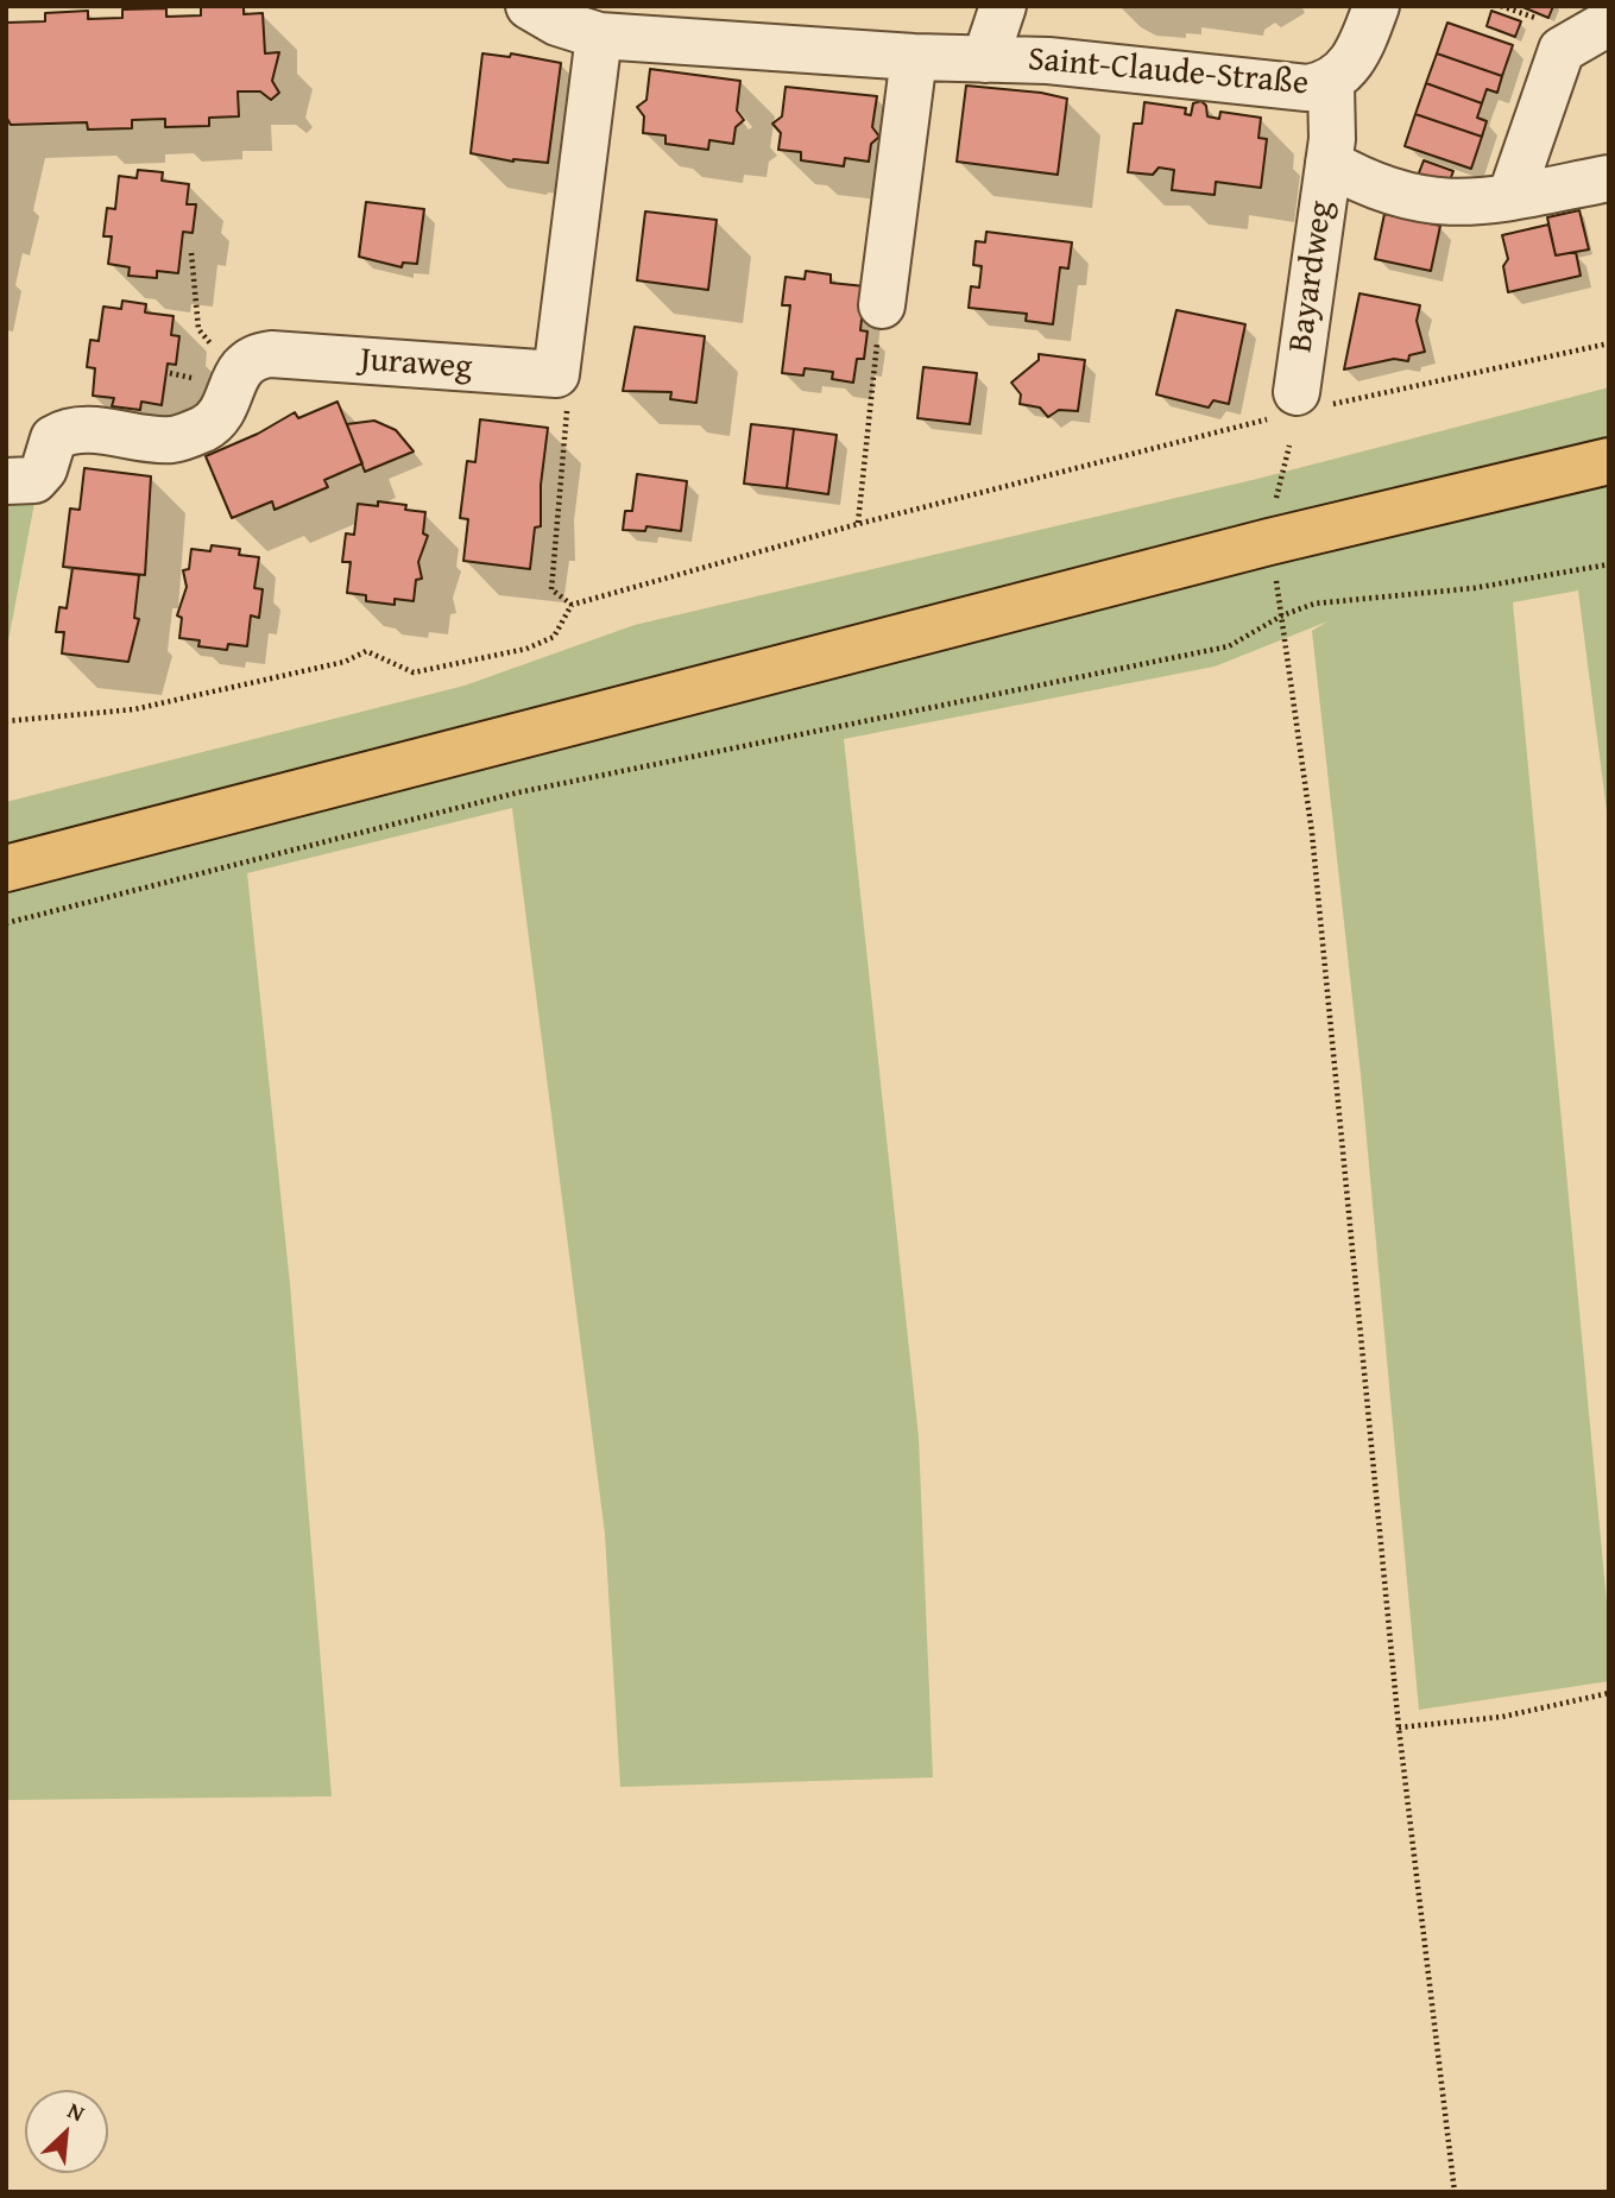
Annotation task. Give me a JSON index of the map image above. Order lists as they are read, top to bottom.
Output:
{
  "streets": {
    "street": ["Saint-Claude-Straße", "Bayardweg", "Juraweg"]
  },
  "crossings": [
    ["Saint-Claude-Straße", "Bayardweg"]
  ],
  "north": "top right"
}
